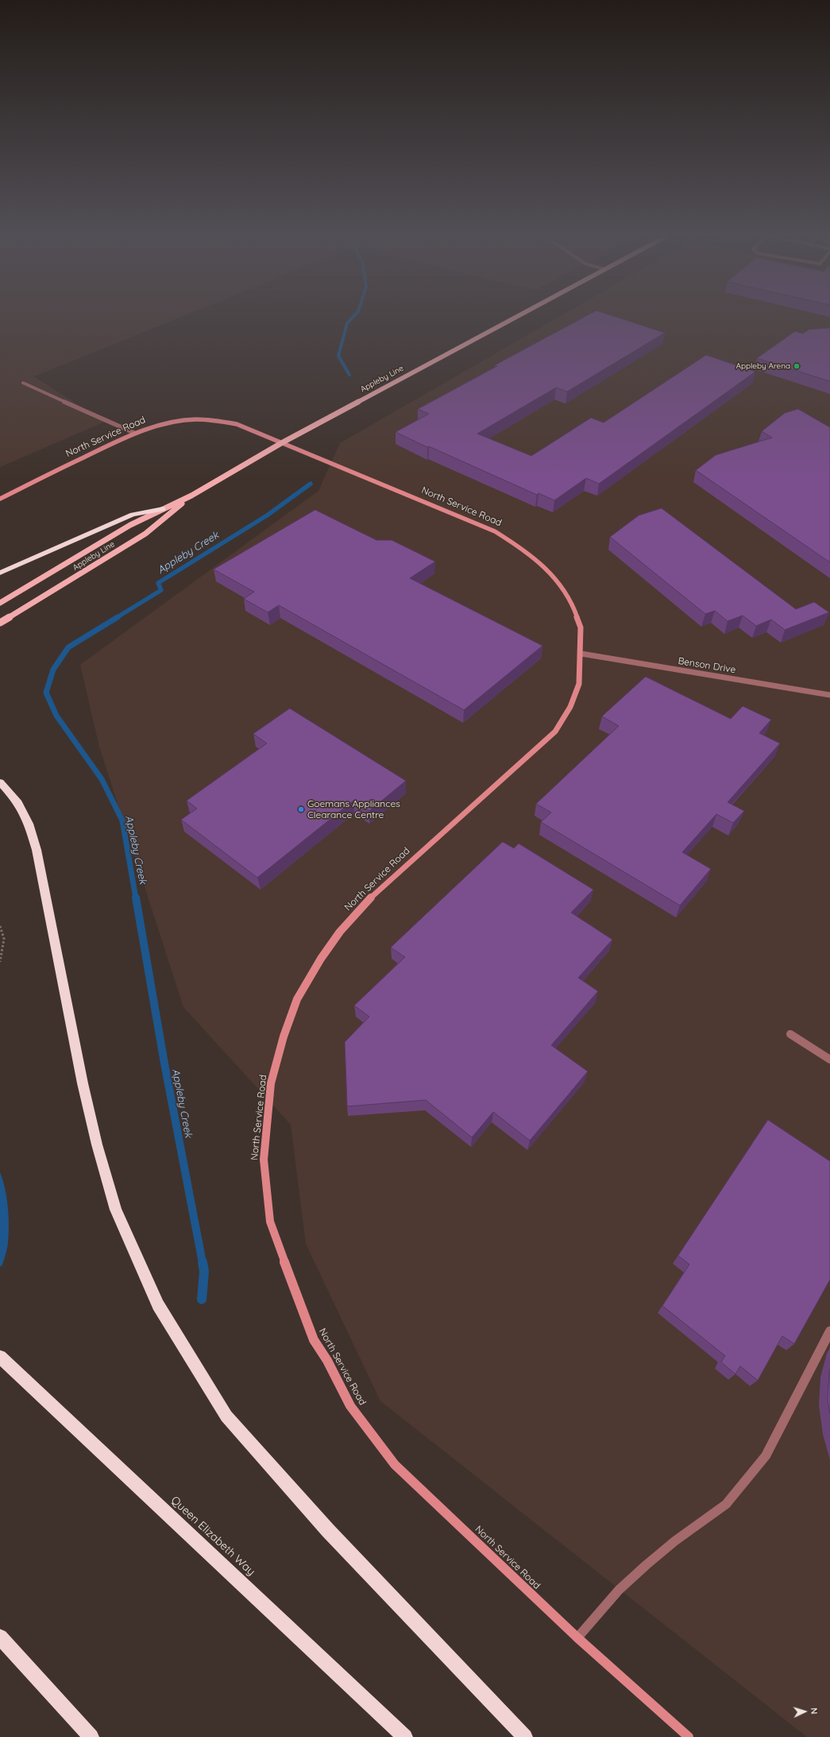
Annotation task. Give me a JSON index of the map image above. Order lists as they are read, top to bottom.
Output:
{
  "streets": {
    "highway": ["Queen Elizabeth Way"],
    "main road": ["Appleby Line"],
    "street": ["North Service Road", "Benson Drive"]
  },
  "crossings": [
    ["Appleby Line", "North Service Road"],
    ["North Service Road", "Benson Drive"]
  ],
  "water": ["Appleby Creek"],
  "places": ["Appleby Arena", "Goemans Appliances Clearance Centre"],
  "north": "right"
}
